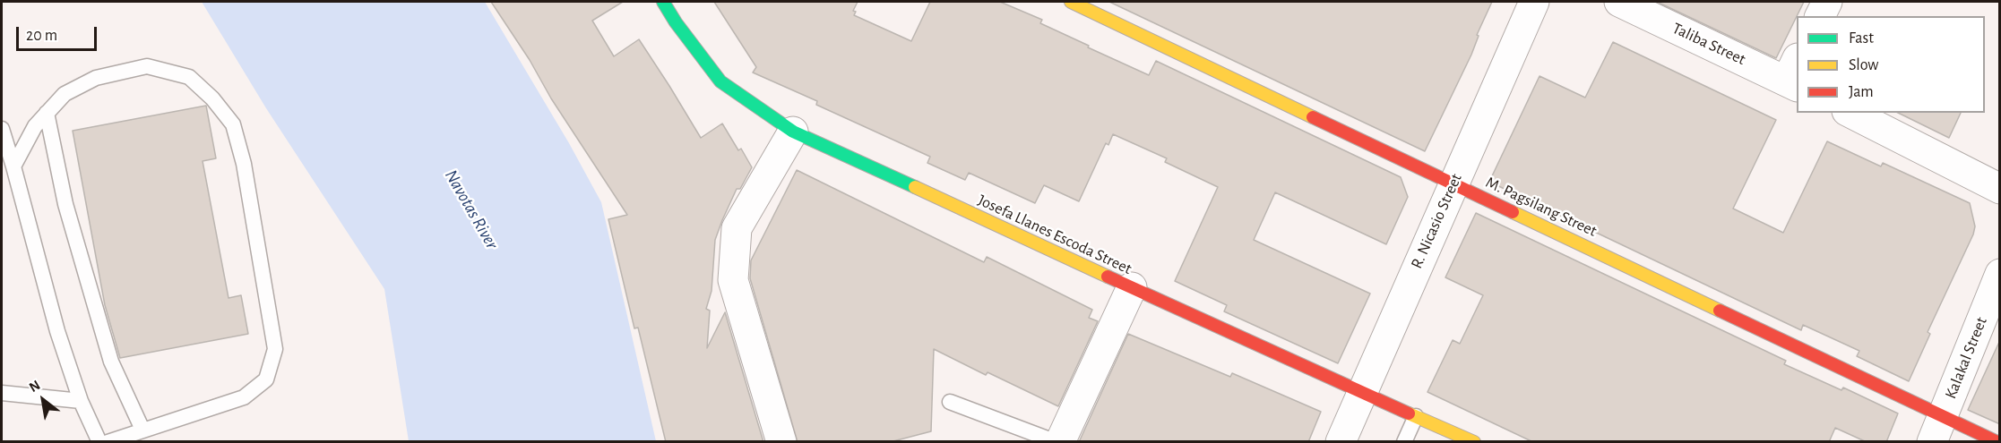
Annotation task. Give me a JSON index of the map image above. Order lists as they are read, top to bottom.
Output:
{
  "streets": {
    "street": [
      "Taliba Street",
      "M. Pagsilang Street",
      "R. Nicasio Street",
      "Josefa Llanes Escoda Street",
      "Kalakal Street"
    ]
  },
  "crossings": [
    ["M. Pagsilang Street", "R. Nicasio Street"],
    ["M. Pagsilang Street", "Kalakal Street"],
    ["R. Nicasio Street", "Josefa Llanes Escoda Street"]
  ],
  "water": ["Navotas River"],
  "legend": ["Fast", "Slow", "Jam"],
  "scale_bar": "20 m",
  "north": "top left"
}
